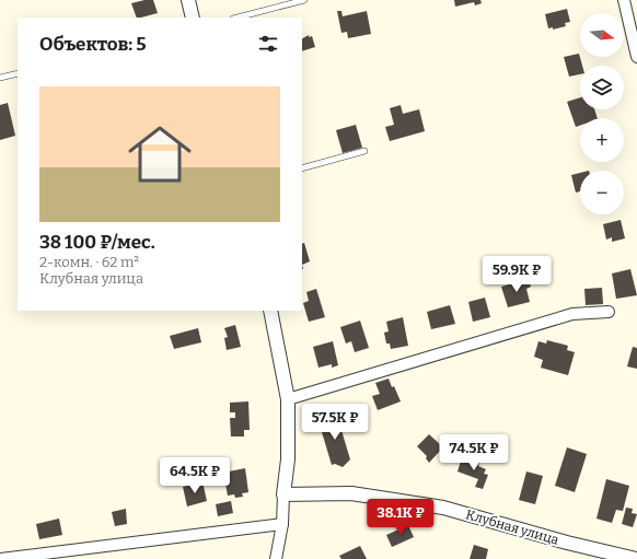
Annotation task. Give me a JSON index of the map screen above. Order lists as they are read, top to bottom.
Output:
{
  "streets": {
    "street": ["Клубная улица"]
  },
  "north": "right",
  "page": {
    "map_buttons": ["+", "−"],
    "heading": "Объектов: 5",
    "list": [
      {
        "name": "38 100 ₽/мес.",
        "note": "2-комн. · 62 m² · Клубная улица"
      }
    ],
    "price": [
      "59.9K ₽",
      "57.5K ₽",
      "74.5K ₽",
      "64.5K ₽",
      "38.1K ₽"
    ]
  }
}
